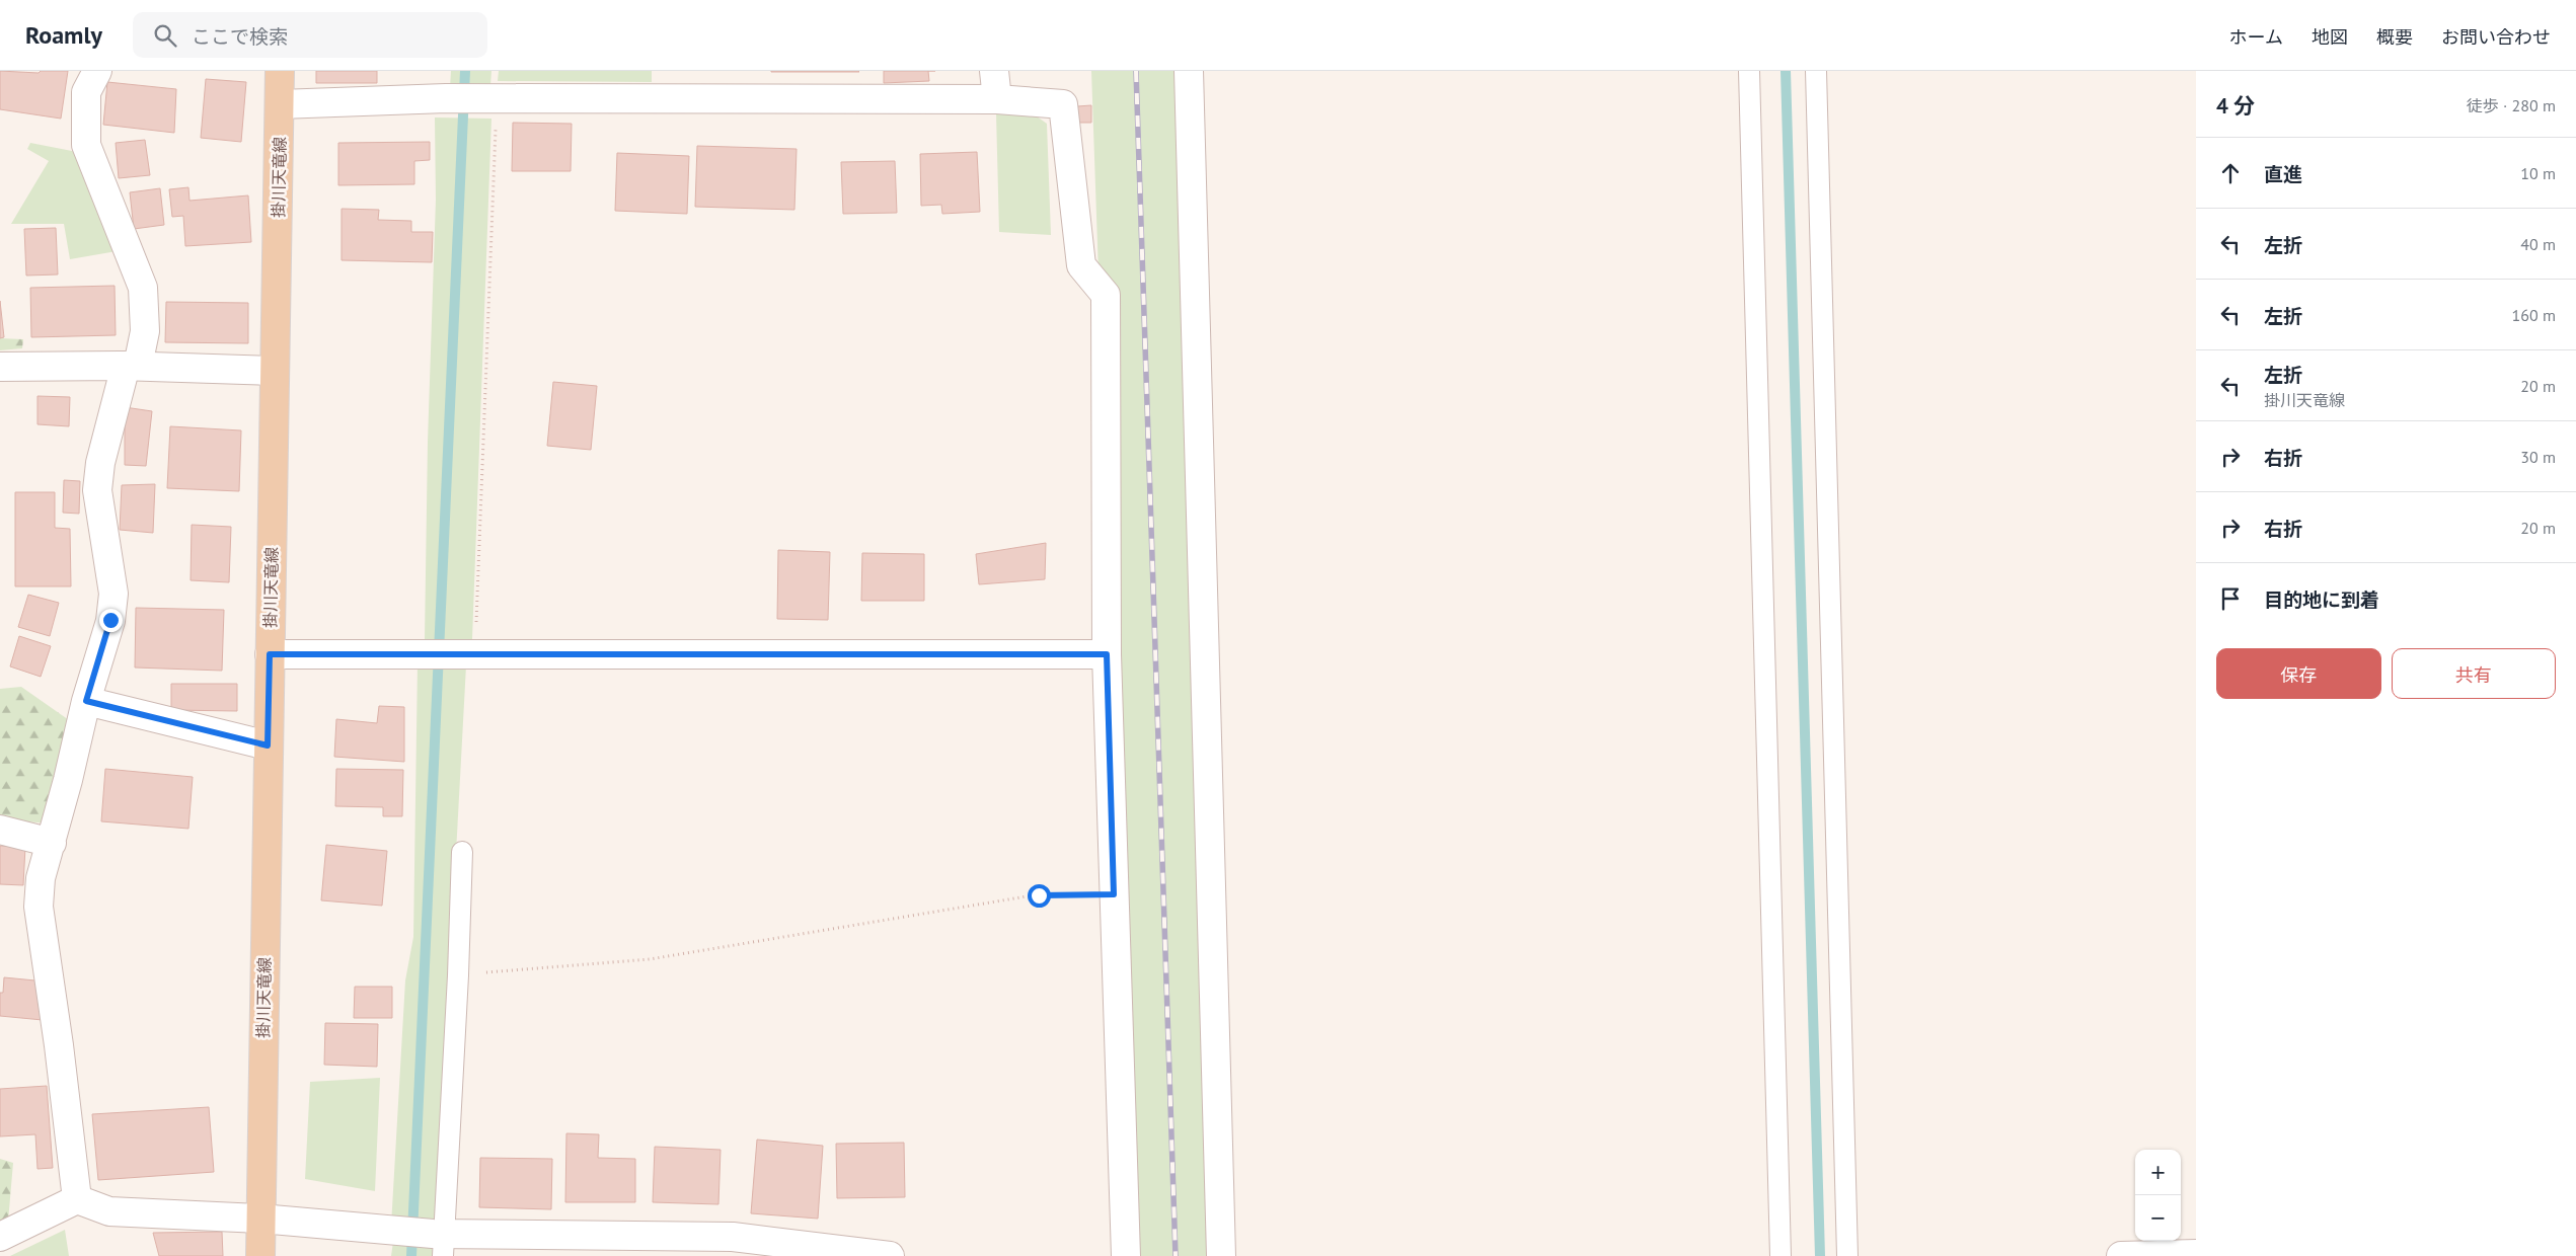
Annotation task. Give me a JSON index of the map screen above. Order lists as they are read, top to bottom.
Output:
{
  "streets": {
    "main road": ["掛川天竜線"]
  },
  "page": {
    "header": "Roamly",
    "search": "ここで検索",
    "nav": [
      "ホーム",
      "地図",
      "概要",
      "お問い合わせ"
    ],
    "heading": ["4 分", "徒歩 · 280 m"],
    "list": [
      ["直進", "10 m"],
      ["左折", "40 m"],
      ["左折", "160 m"],
      ["左折", "掛川天竜線", "20 m"],
      ["右折", "30 m"],
      ["右折", "20 m"],
      "目的地に到着"
    ],
    "buttons": ["保存", "共有"],
    "map_buttons": ["+", "−"]
  }
}
